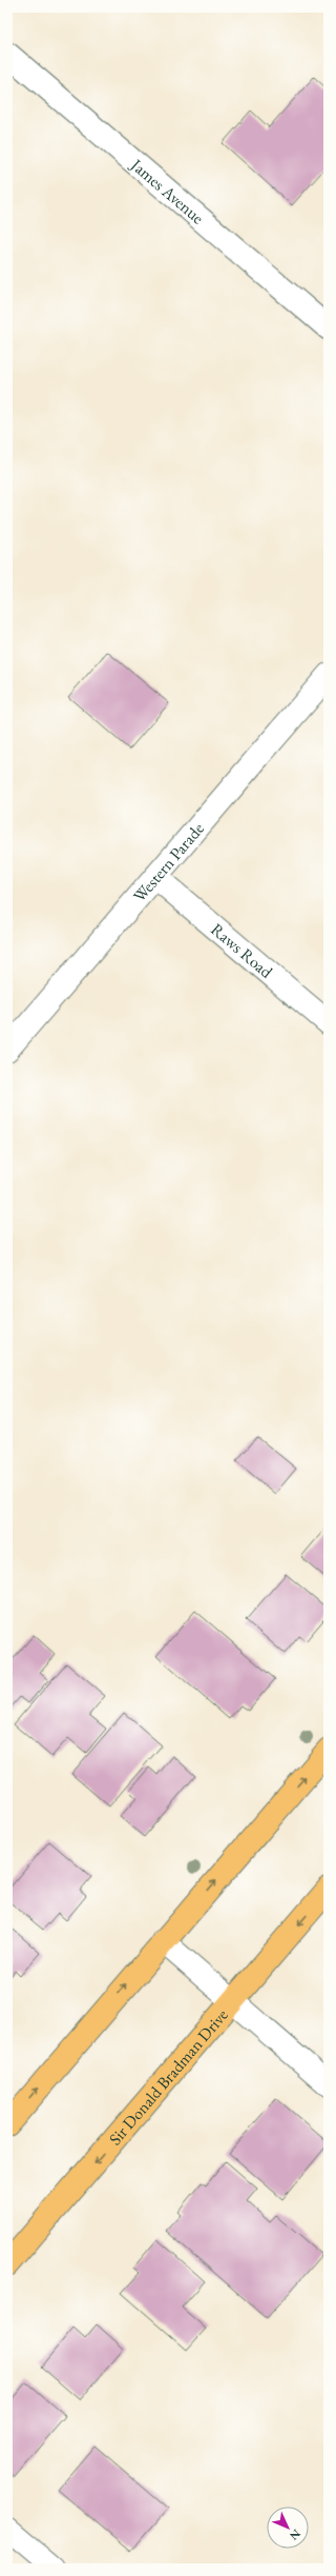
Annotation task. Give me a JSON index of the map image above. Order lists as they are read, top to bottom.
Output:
{
  "streets": {
    "main road": ["Sir Donald Bradman Drive"],
    "street": ["James Avenue", "Western Parade", "Raws Road"]
  },
  "crossings": [
    ["Western Parade", "Raws Road"]
  ],
  "north": "bottom right"
}
